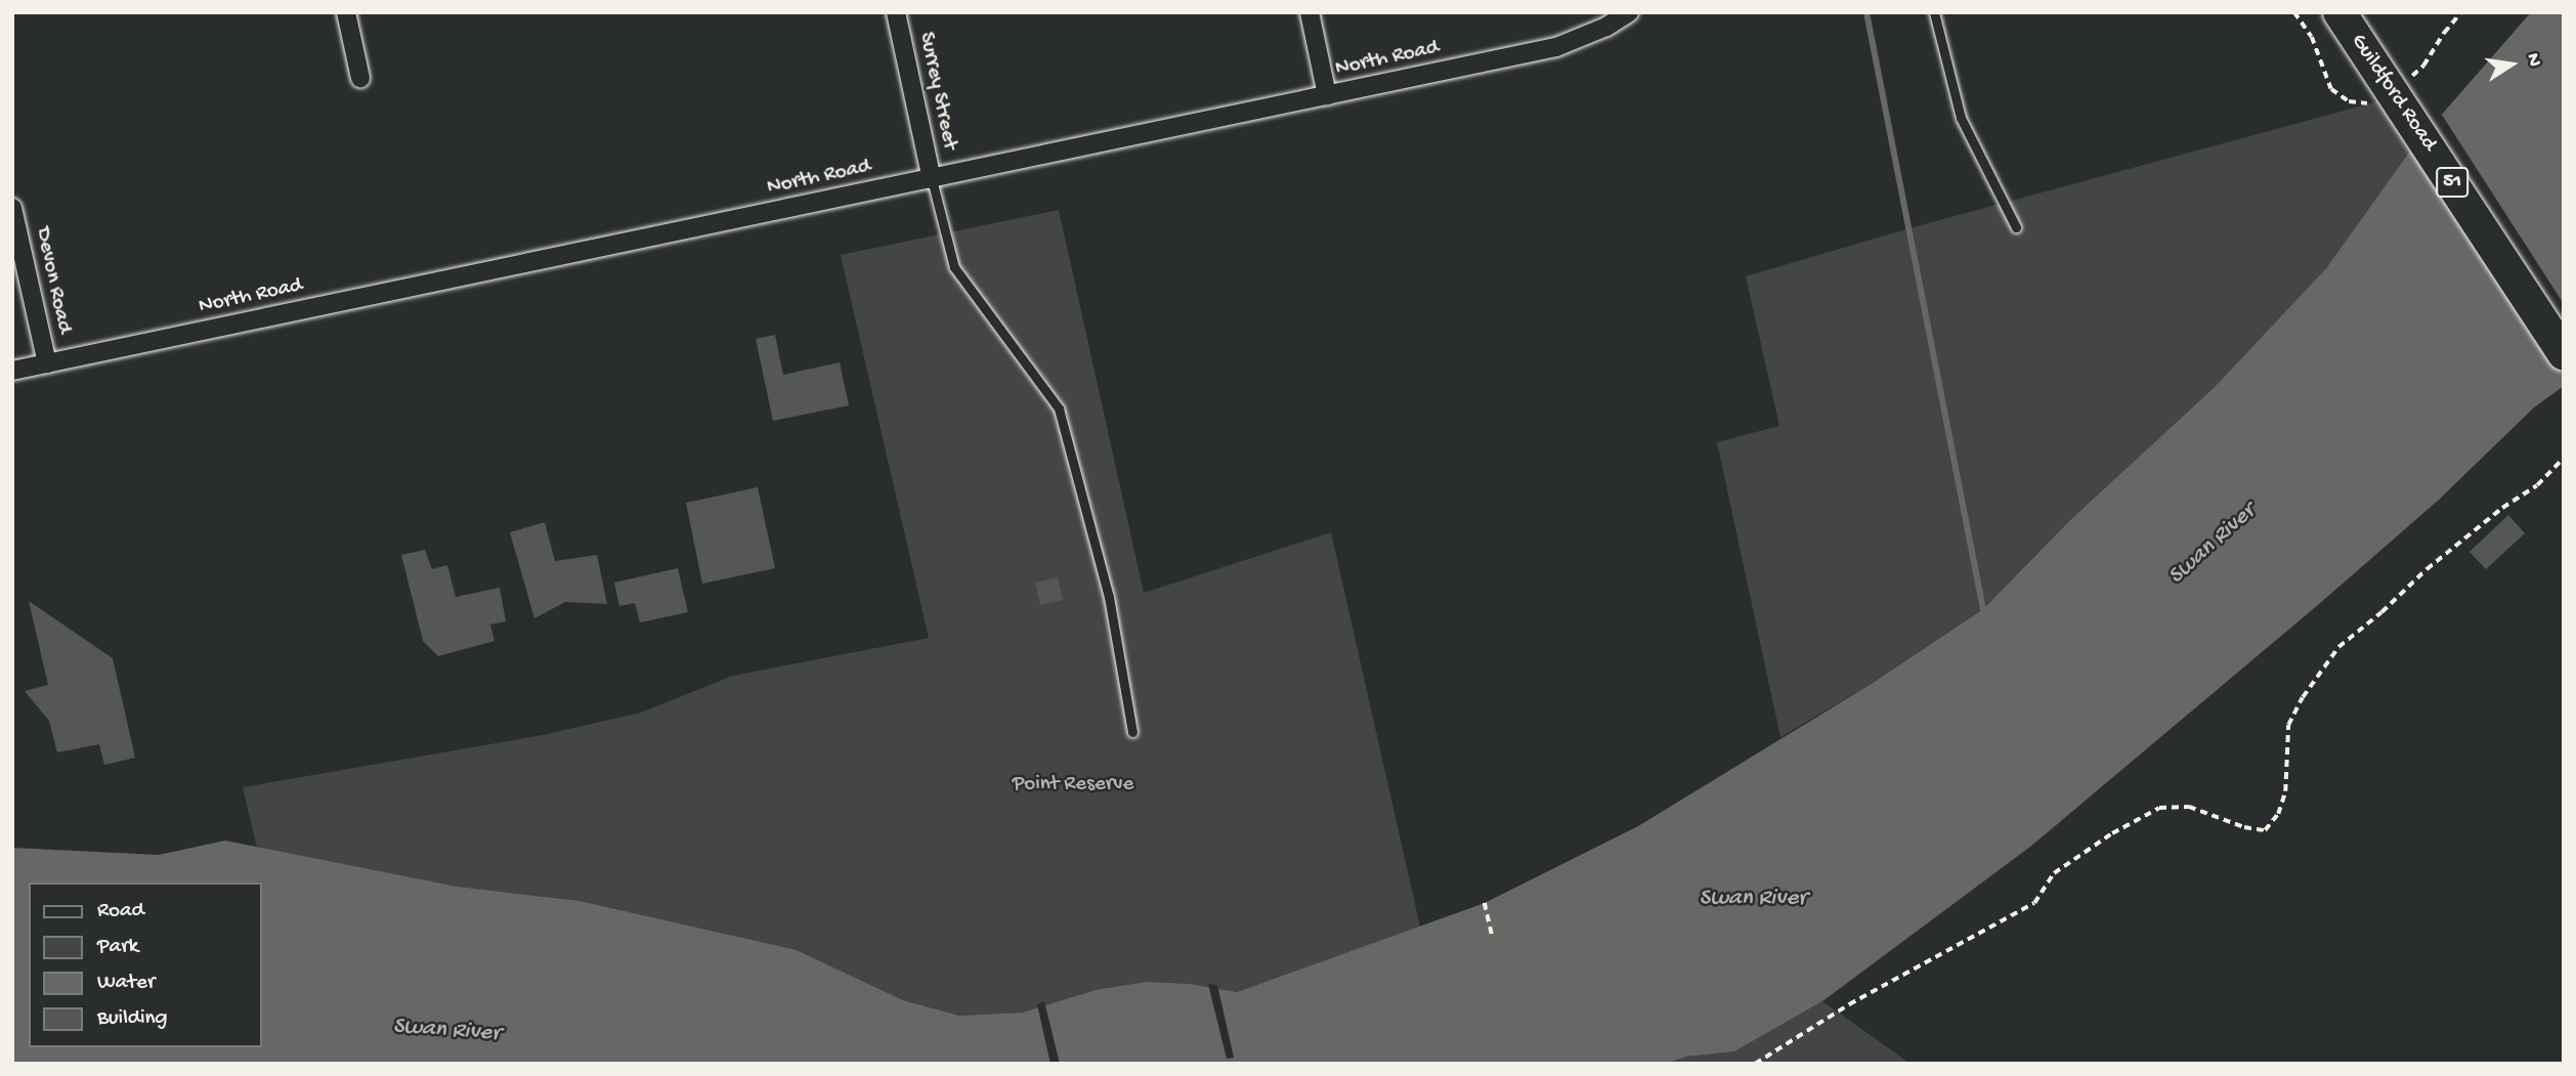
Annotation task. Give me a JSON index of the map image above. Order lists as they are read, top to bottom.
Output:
{
  "streets": {
    "highway": ["Guildford Road", "51"],
    "street": ["North Road", "Surrey Street", "Devon Road"]
  },
  "crossings": [
    ["North Road", "Surrey Street"],
    ["North Road", "Devon Road"]
  ],
  "water": ["Swan River"],
  "parks": ["Point Reserve"],
  "legend": [
    "Road",
    "Park",
    "Water",
    "Building"
  ],
  "north": "right"
}
